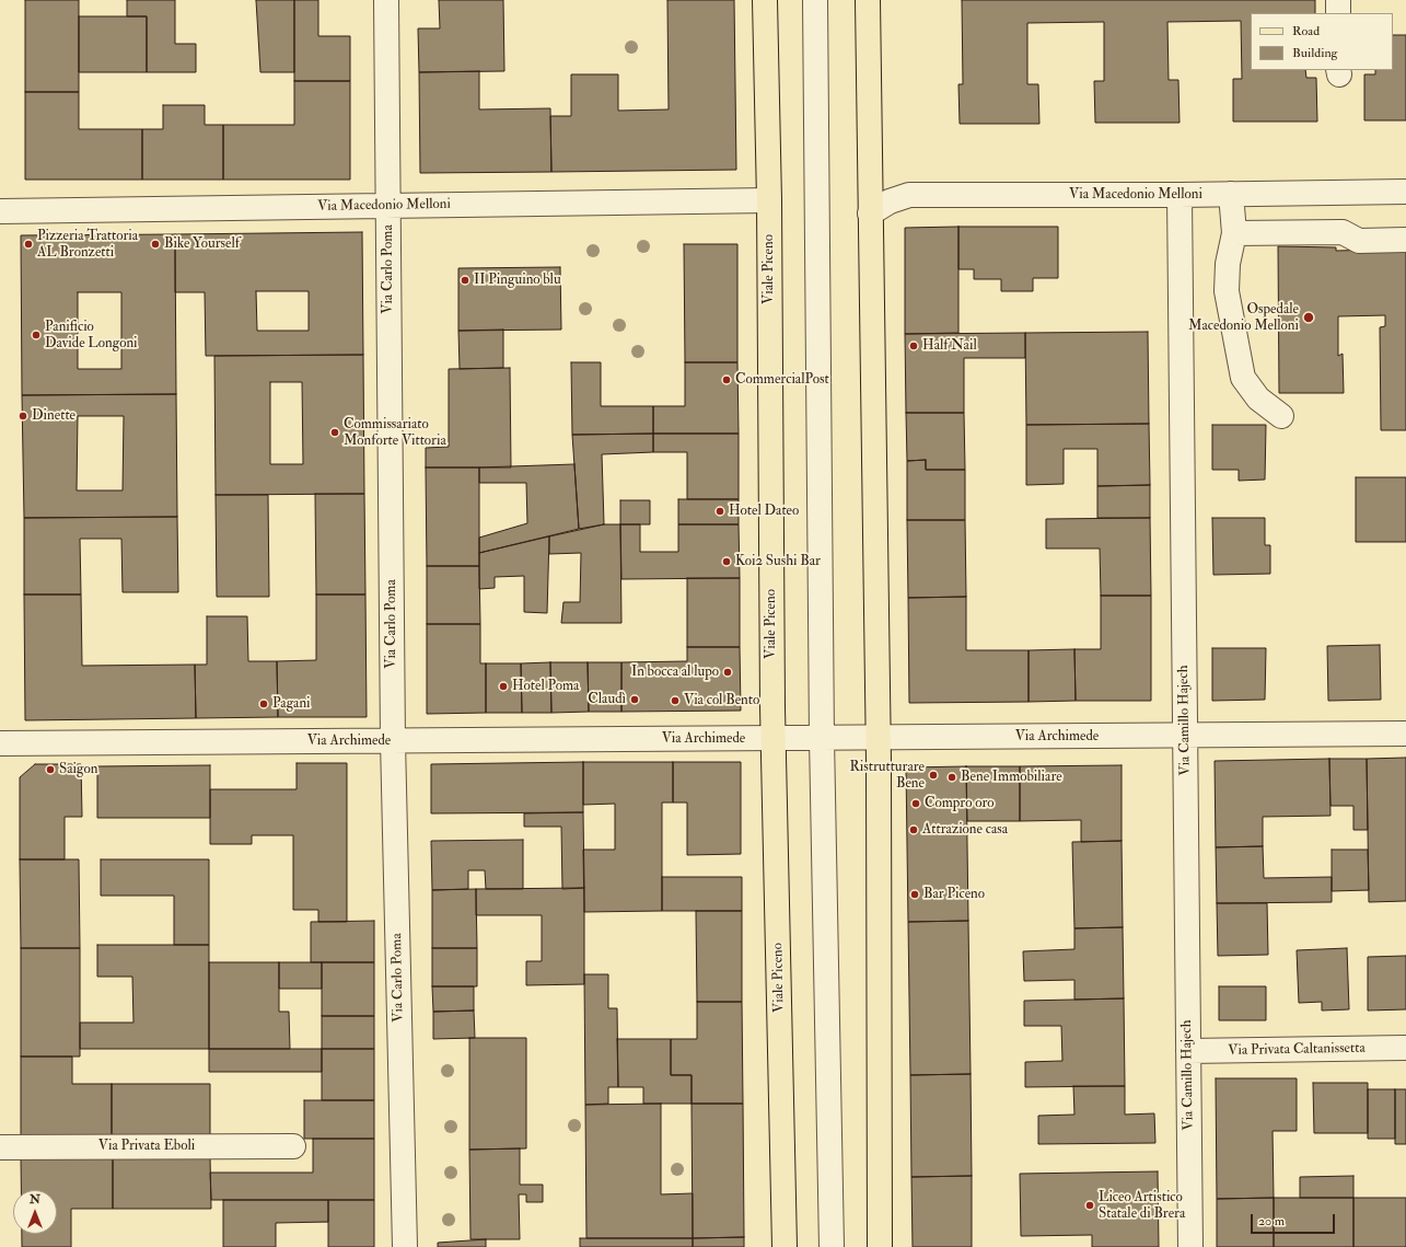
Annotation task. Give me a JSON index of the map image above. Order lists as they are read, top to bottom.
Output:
{
  "streets": {
    "main road": ["Viale Piceno"],
    "street": [
      "Via Macedonio Melloni",
      "Via Carlo Poma",
      "Via Camillo Hajech",
      "Via Archimede",
      "Via Privata Caltanissetta",
      "Via Privata Eboli"
    ]
  },
  "crossings": [
    ["Via Macedonio Melloni", "Via Carlo Poma"],
    ["Via Macedonio Melloni", "Viale Piceno"],
    ["Via Macedonio Melloni", "Via Camillo Hajech"],
    ["Via Carlo Poma", "Via Archimede"],
    ["Viale Piceno", "Via Archimede"],
    ["Via Camillo Hajech", "Via Archimede"],
    ["Via Camillo Hajech", "Via Privata Caltanissetta"]
  ],
  "places": [
    "Pizzeria Trattoria AL Bronzetti",
    "Bike Yourself",
    "II Pinguino blu",
    "Ospedale Macedonio Melloni",
    "Panificio Davide Longoni",
    "Half Nail",
    "CommercialPost",
    "Dinette",
    "Commissariato Monforte Vittoria",
    "Hotel Dateo",
    "Koi2 Sushi Bar",
    "In bocca al lupo",
    "Hotel Poma",
    "Claudì",
    "Via col Bento",
    "Pagani",
    "Saigon",
    "Ristrutturare Bene",
    "Bene Immobiliare",
    "Compro oro",
    "Attrazione casa",
    "Bar Piceno",
    "Liceo Artistico Statale di Brera"
  ],
  "legend": ["Road", "Building"],
  "scale_bar": "20 m",
  "north": "top"
}
